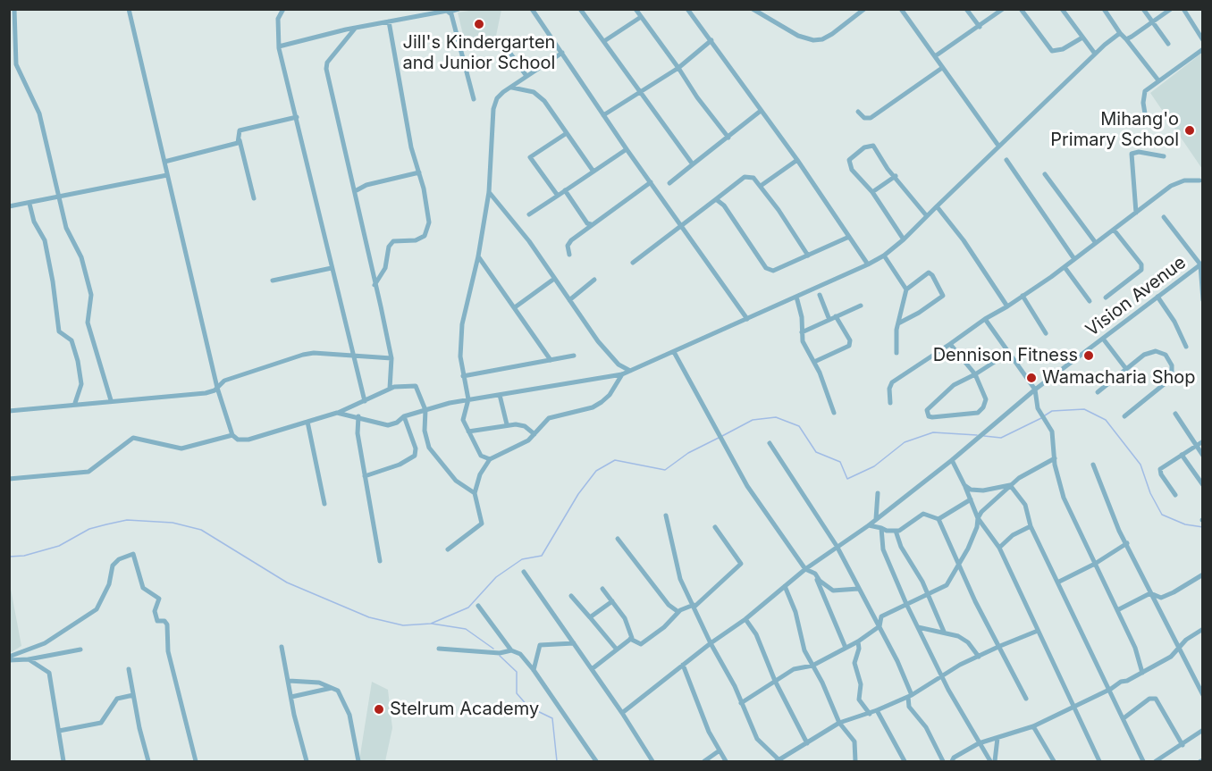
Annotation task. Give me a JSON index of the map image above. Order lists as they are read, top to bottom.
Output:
{
  "streets": {
    "street": ["Vision Avenue"]
  },
  "places": [
    "Jill's Kindergarten and Junior School",
    "Mihang'o Primary School",
    "Dennison Fitness",
    "Wamacharia Shop",
    "Stelrum Academy"
  ]
}
